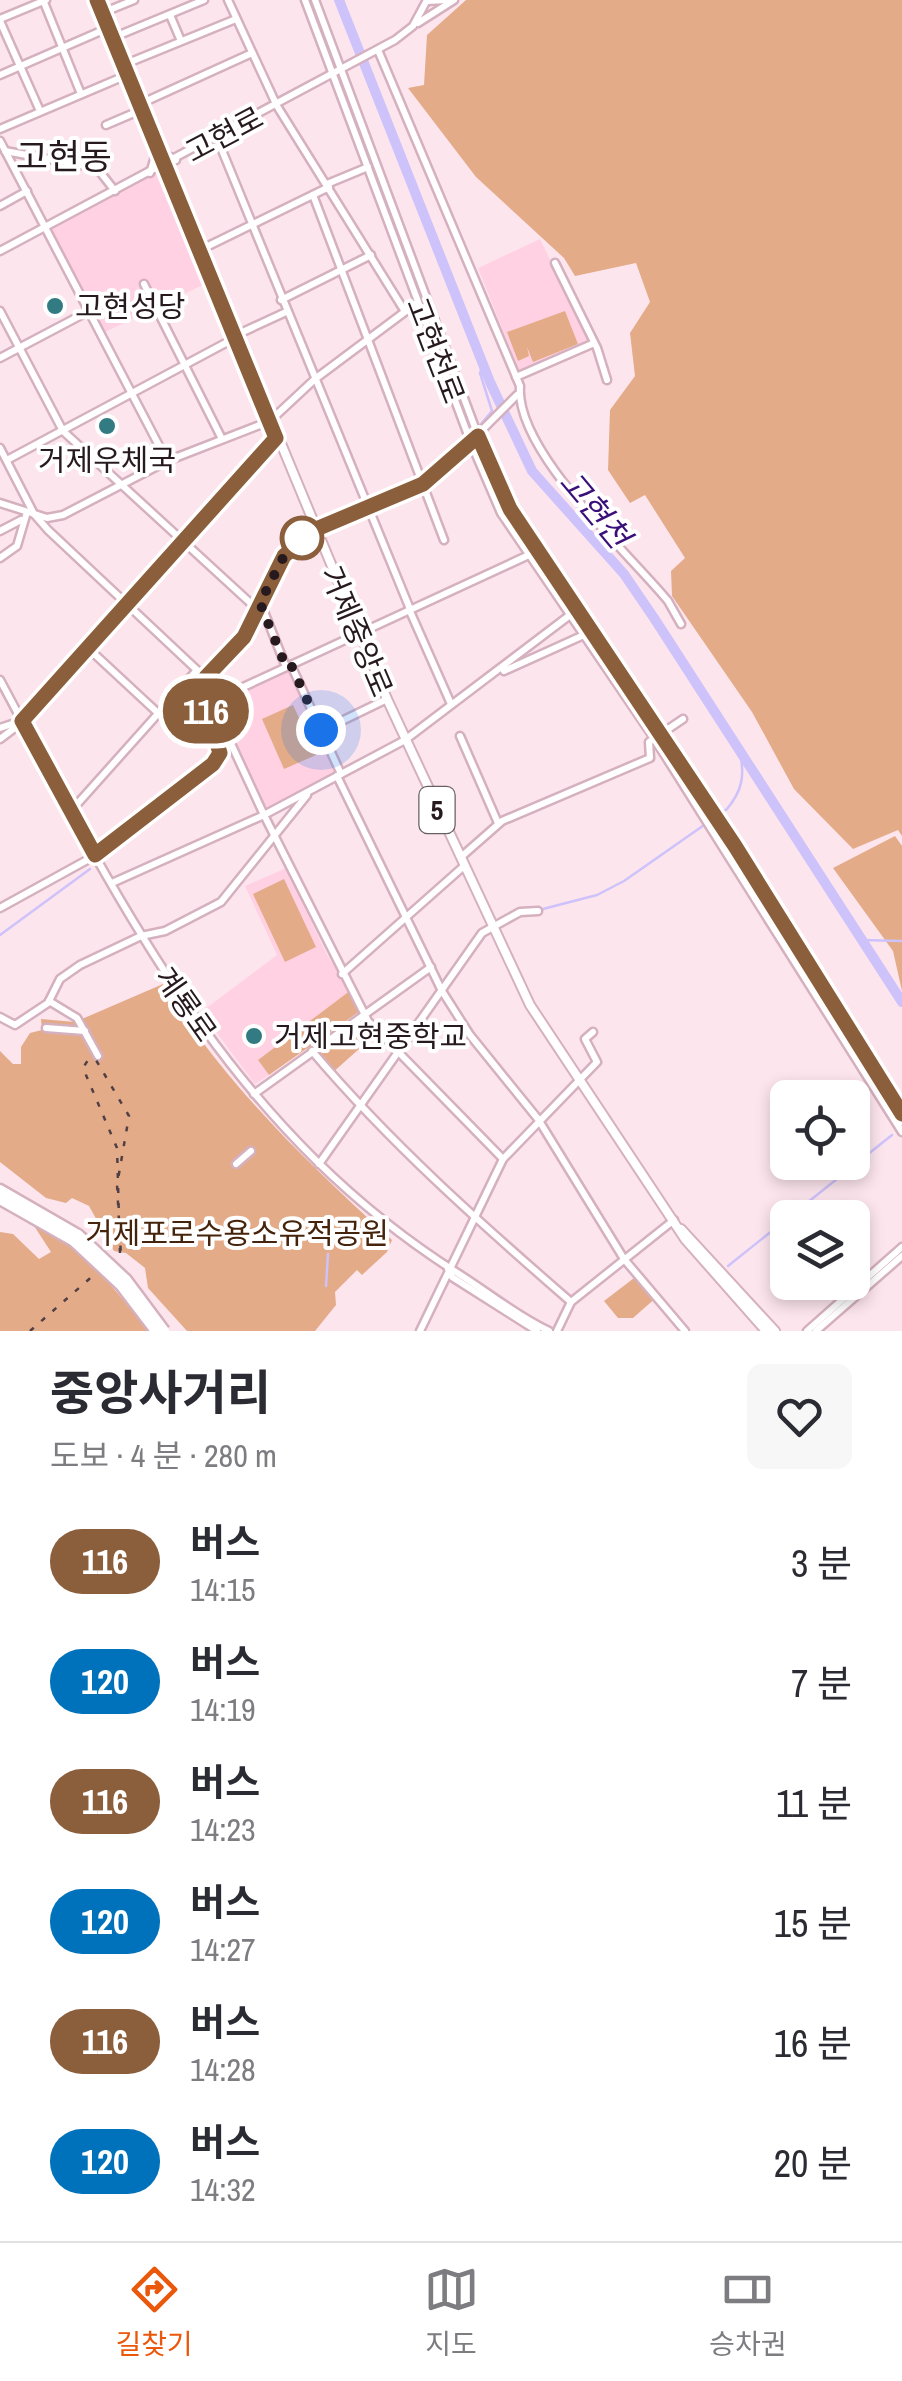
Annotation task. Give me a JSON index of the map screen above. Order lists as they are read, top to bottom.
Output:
{
  "streets": {
    "main road": ["거제중앙로", "5"],
    "street": ["고현로", "고현천로", "계룡로"]
  },
  "crossings": [
    ["고현로", "고현천로"],
    ["고현로", "거제중앙로"]
  ],
  "districts": ["고현동"],
  "water": ["고현천"],
  "parks": ["거제포로수용소유적공원"],
  "places": ["고현성당", "거제우체국", "거제고현중학교"],
  "lines": ["bus line 116"],
  "page": {
    "on_map": "116",
    "heading": ["중앙사거리", "도보 · 4 분 · 280 m"],
    "list": [
      {
        "mark": "116",
        "name": "버스",
        "note": "14:15",
        "value": "3 분"
      },
      {
        "mark": "120",
        "name": "버스",
        "note": "14:19",
        "value": "7 분"
      },
      {
        "mark": "116",
        "name": "버스",
        "note": "14:23",
        "value": "11 분"
      },
      {
        "mark": "120",
        "name": "버스",
        "note": "14:27",
        "value": "15 분"
      },
      {
        "mark": "116",
        "name": "버스",
        "note": "14:28",
        "value": "16 분"
      },
      {
        "mark": "120",
        "name": "버스",
        "note": "14:32",
        "value": "20 분"
      }
    ],
    "tabs": ["길찾기", "지도", "승차권"]
  }
}
